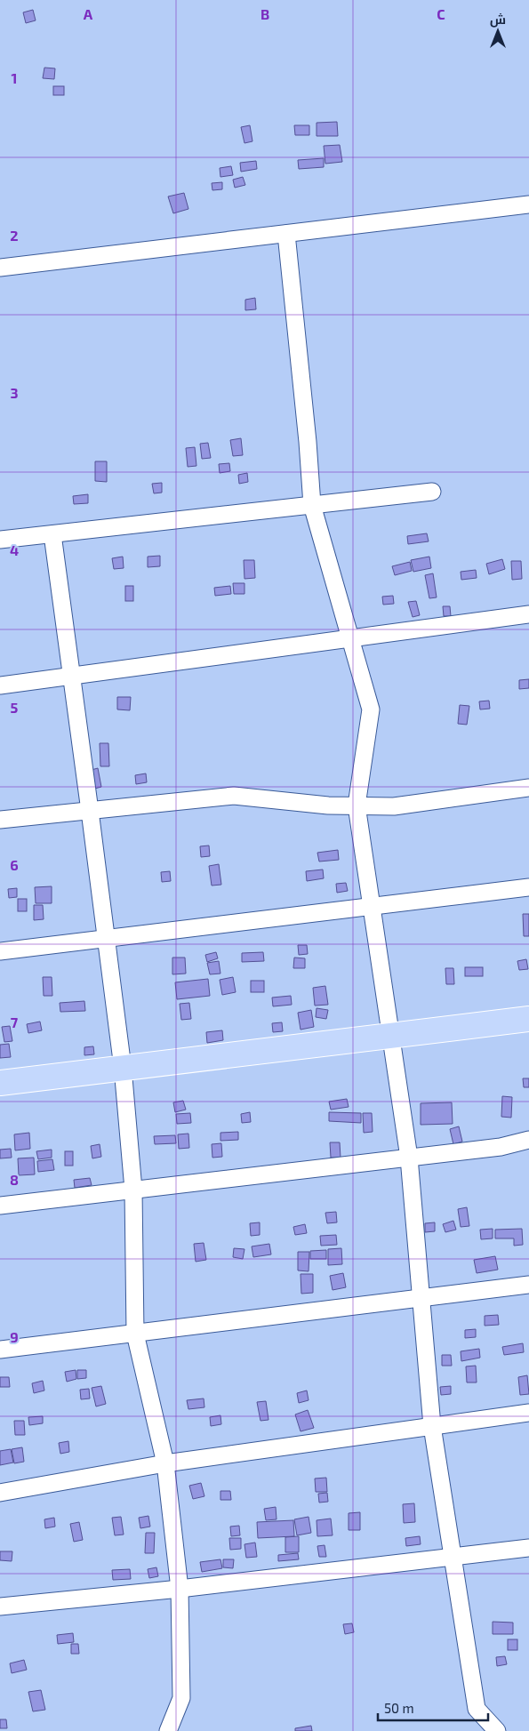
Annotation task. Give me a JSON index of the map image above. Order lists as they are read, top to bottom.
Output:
{
  "scale_bar": "50 m",
  "north": "top",
  "grid": {
    "columns": ["A", "B", "C"],
    "rows": [
      "1",
      "2",
      "3",
      "4",
      "5",
      "6",
      "7",
      "8",
      "9"
    ]
  }
}
